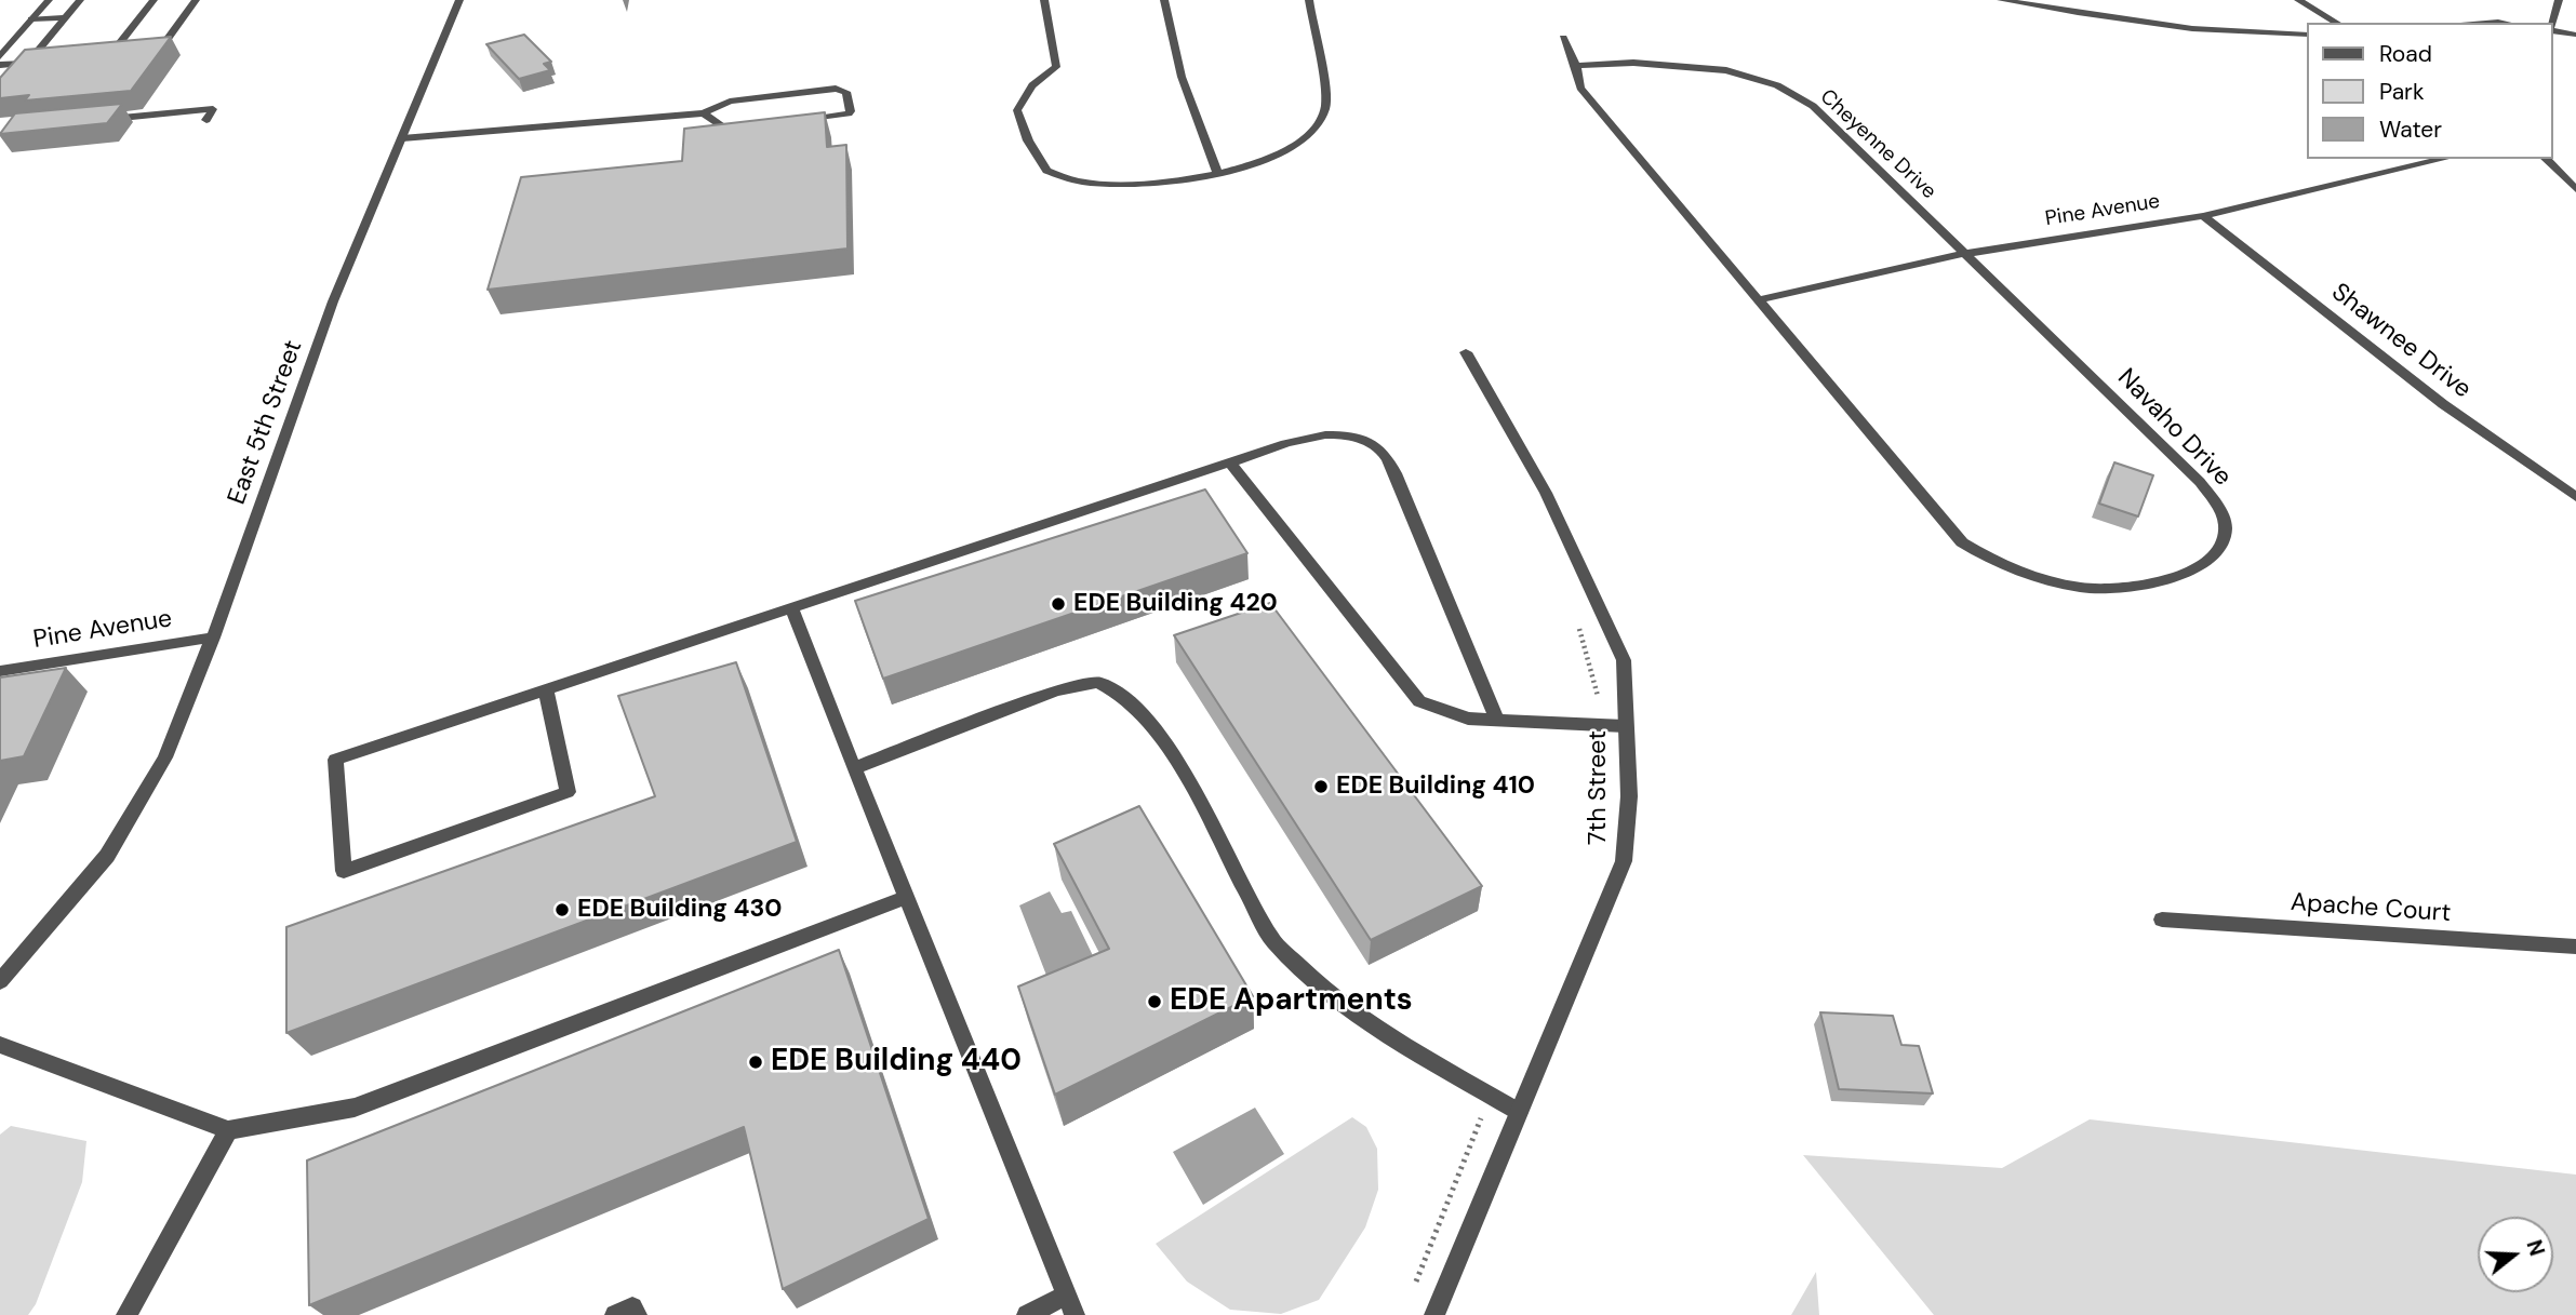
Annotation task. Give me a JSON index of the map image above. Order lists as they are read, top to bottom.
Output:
{
  "streets": {
    "street": [
      "Cheyenne Drive",
      "Pine Avenue",
      "Shawnee Drive",
      "East 5th Street",
      "Navaho Drive",
      "7th Street",
      "Apache Court"
    ]
  },
  "crossings": [
    ["Cheyenne Drive", "Pine Avenue"],
    ["Cheyenne Drive", "Navaho Drive"],
    ["Pine Avenue", "Shawnee Drive"],
    ["Pine Avenue", "East 5th Street"],
    ["Pine Avenue", "Navaho Drive"]
  ],
  "places": [
    "EDE Building 420",
    "EDE Building 410",
    "EDE Building 430",
    "EDE Apartments",
    "EDE Building 440"
  ],
  "legend": ["Road", "Park", "Water"],
  "north": "right"
}
